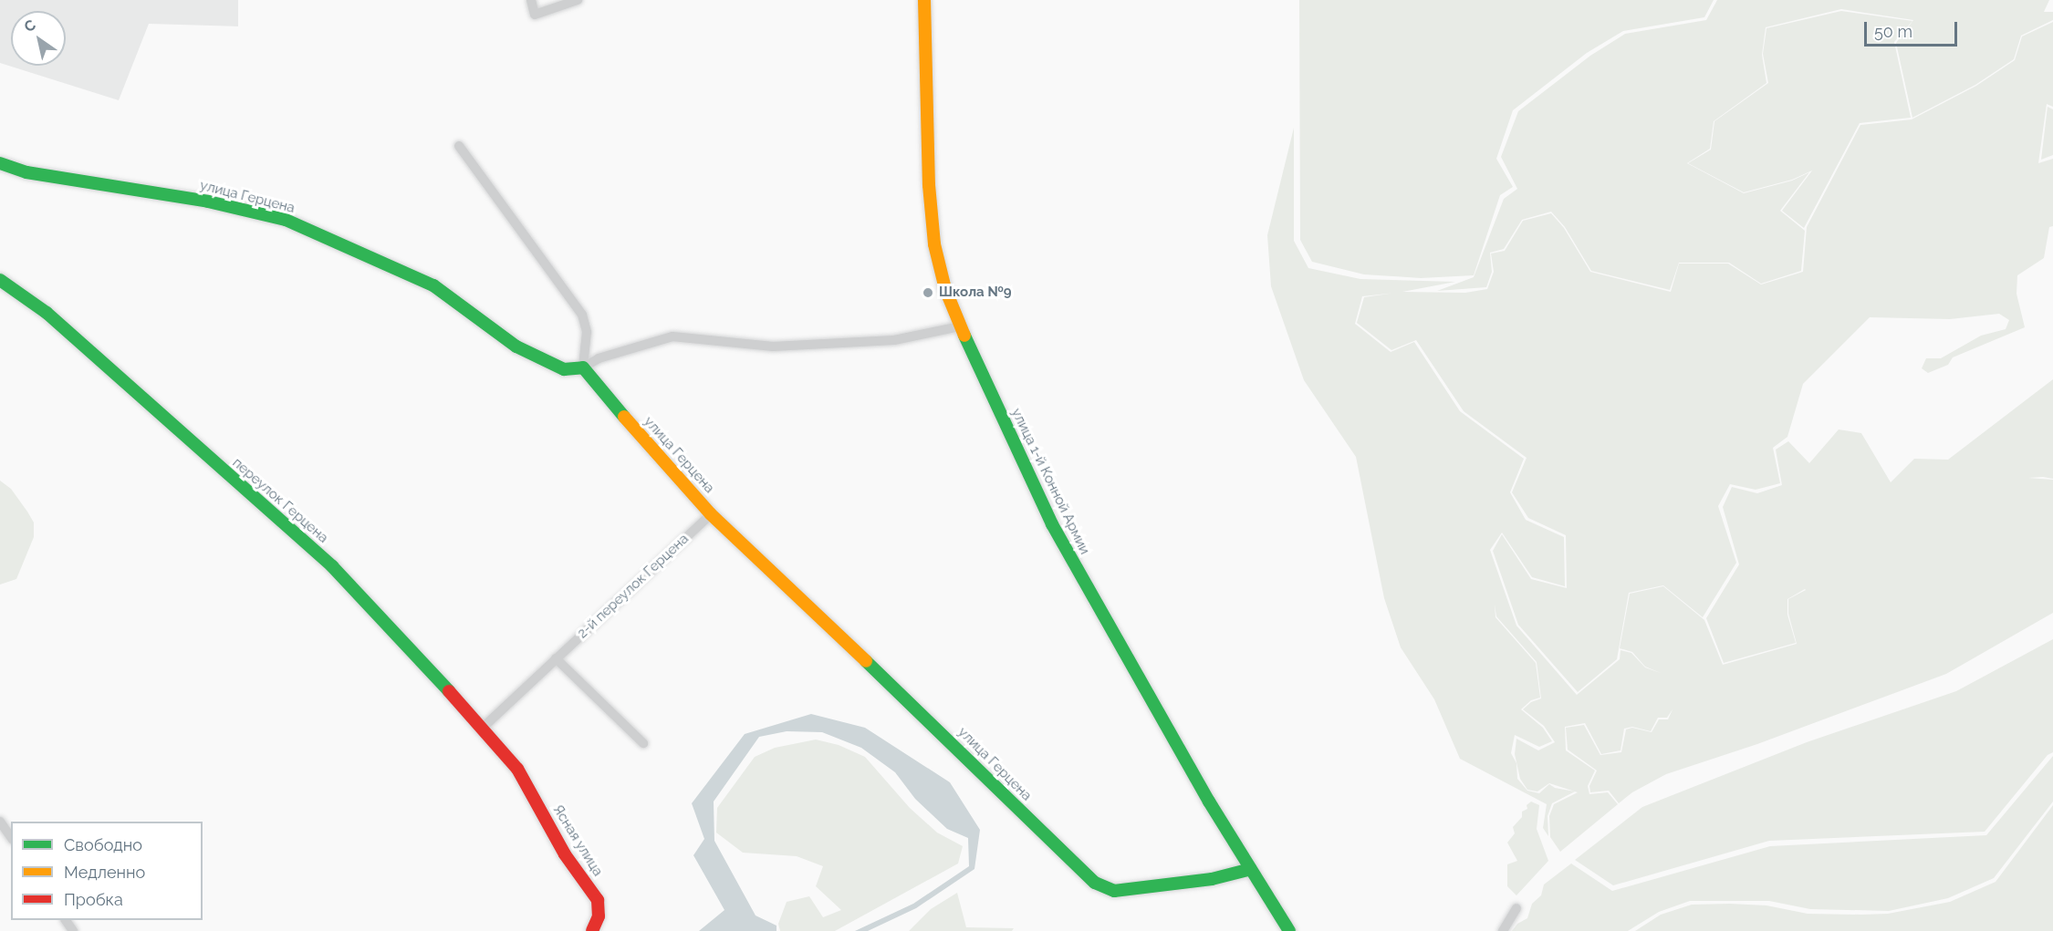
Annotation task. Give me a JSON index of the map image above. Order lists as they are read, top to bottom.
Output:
{
  "streets": {
    "street": [
      "улица Герцена",
      "улица 1-й Конной Армии",
      "переулок Герцена",
      "2-й переулок Герцена",
      "Ясная улица"
    ]
  },
  "crossings": [
    ["улица Герцена", "улица 1-й Конной Армии"],
    ["улица Герцена", "2-й переулок Герцена"],
    ["переулок Герцена", "2-й переулок Герцена"],
    ["переулок Герцена", "Ясная улица"]
  ],
  "places": ["Школа №9"],
  "legend": ["Свободно", "Медленно", "Пробка"],
  "scale_bar": "50 m",
  "north": "top left"
}
